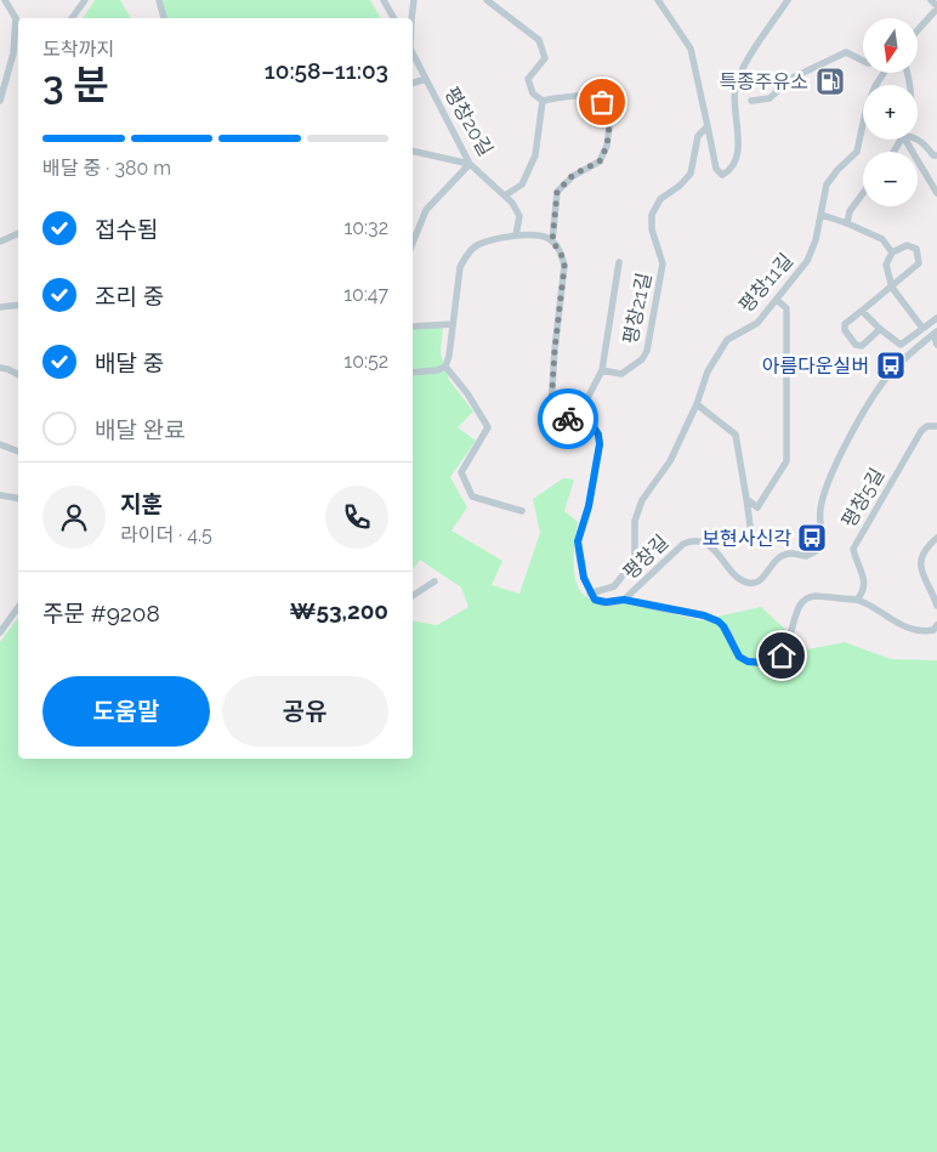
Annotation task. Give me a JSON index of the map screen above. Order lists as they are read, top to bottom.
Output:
{
  "streets": {
    "street": [
      "평창20길",
      "평창11길",
      "평창21길",
      "평창5길",
      "평창길"
    ]
  },
  "crossings": [
    ["평창11길", "평창길"]
  ],
  "places": {
    "fuel station": ["특종주유소"],
    "bus stop": ["아름다운실버", "보현사신각"]
  },
  "north": "bottom",
  "page": {
    "map_buttons": ["+", "−"],
    "heading": ["3 분", "도착까지", "10:58–11:03"],
    "panel": [
      "지훈",
      "라이더 · 4.5",
      "주문 #9208",
      "₩53,200"
    ],
    "bar": "배달 중 · 380 m",
    "list": [
      ["접수됨", "10:32"],
      ["조리 중", "10:47"],
      ["배달 중", "10:52"],
      "배달 완료"
    ],
    "buttons": ["도움말", "공유"]
  }
}
